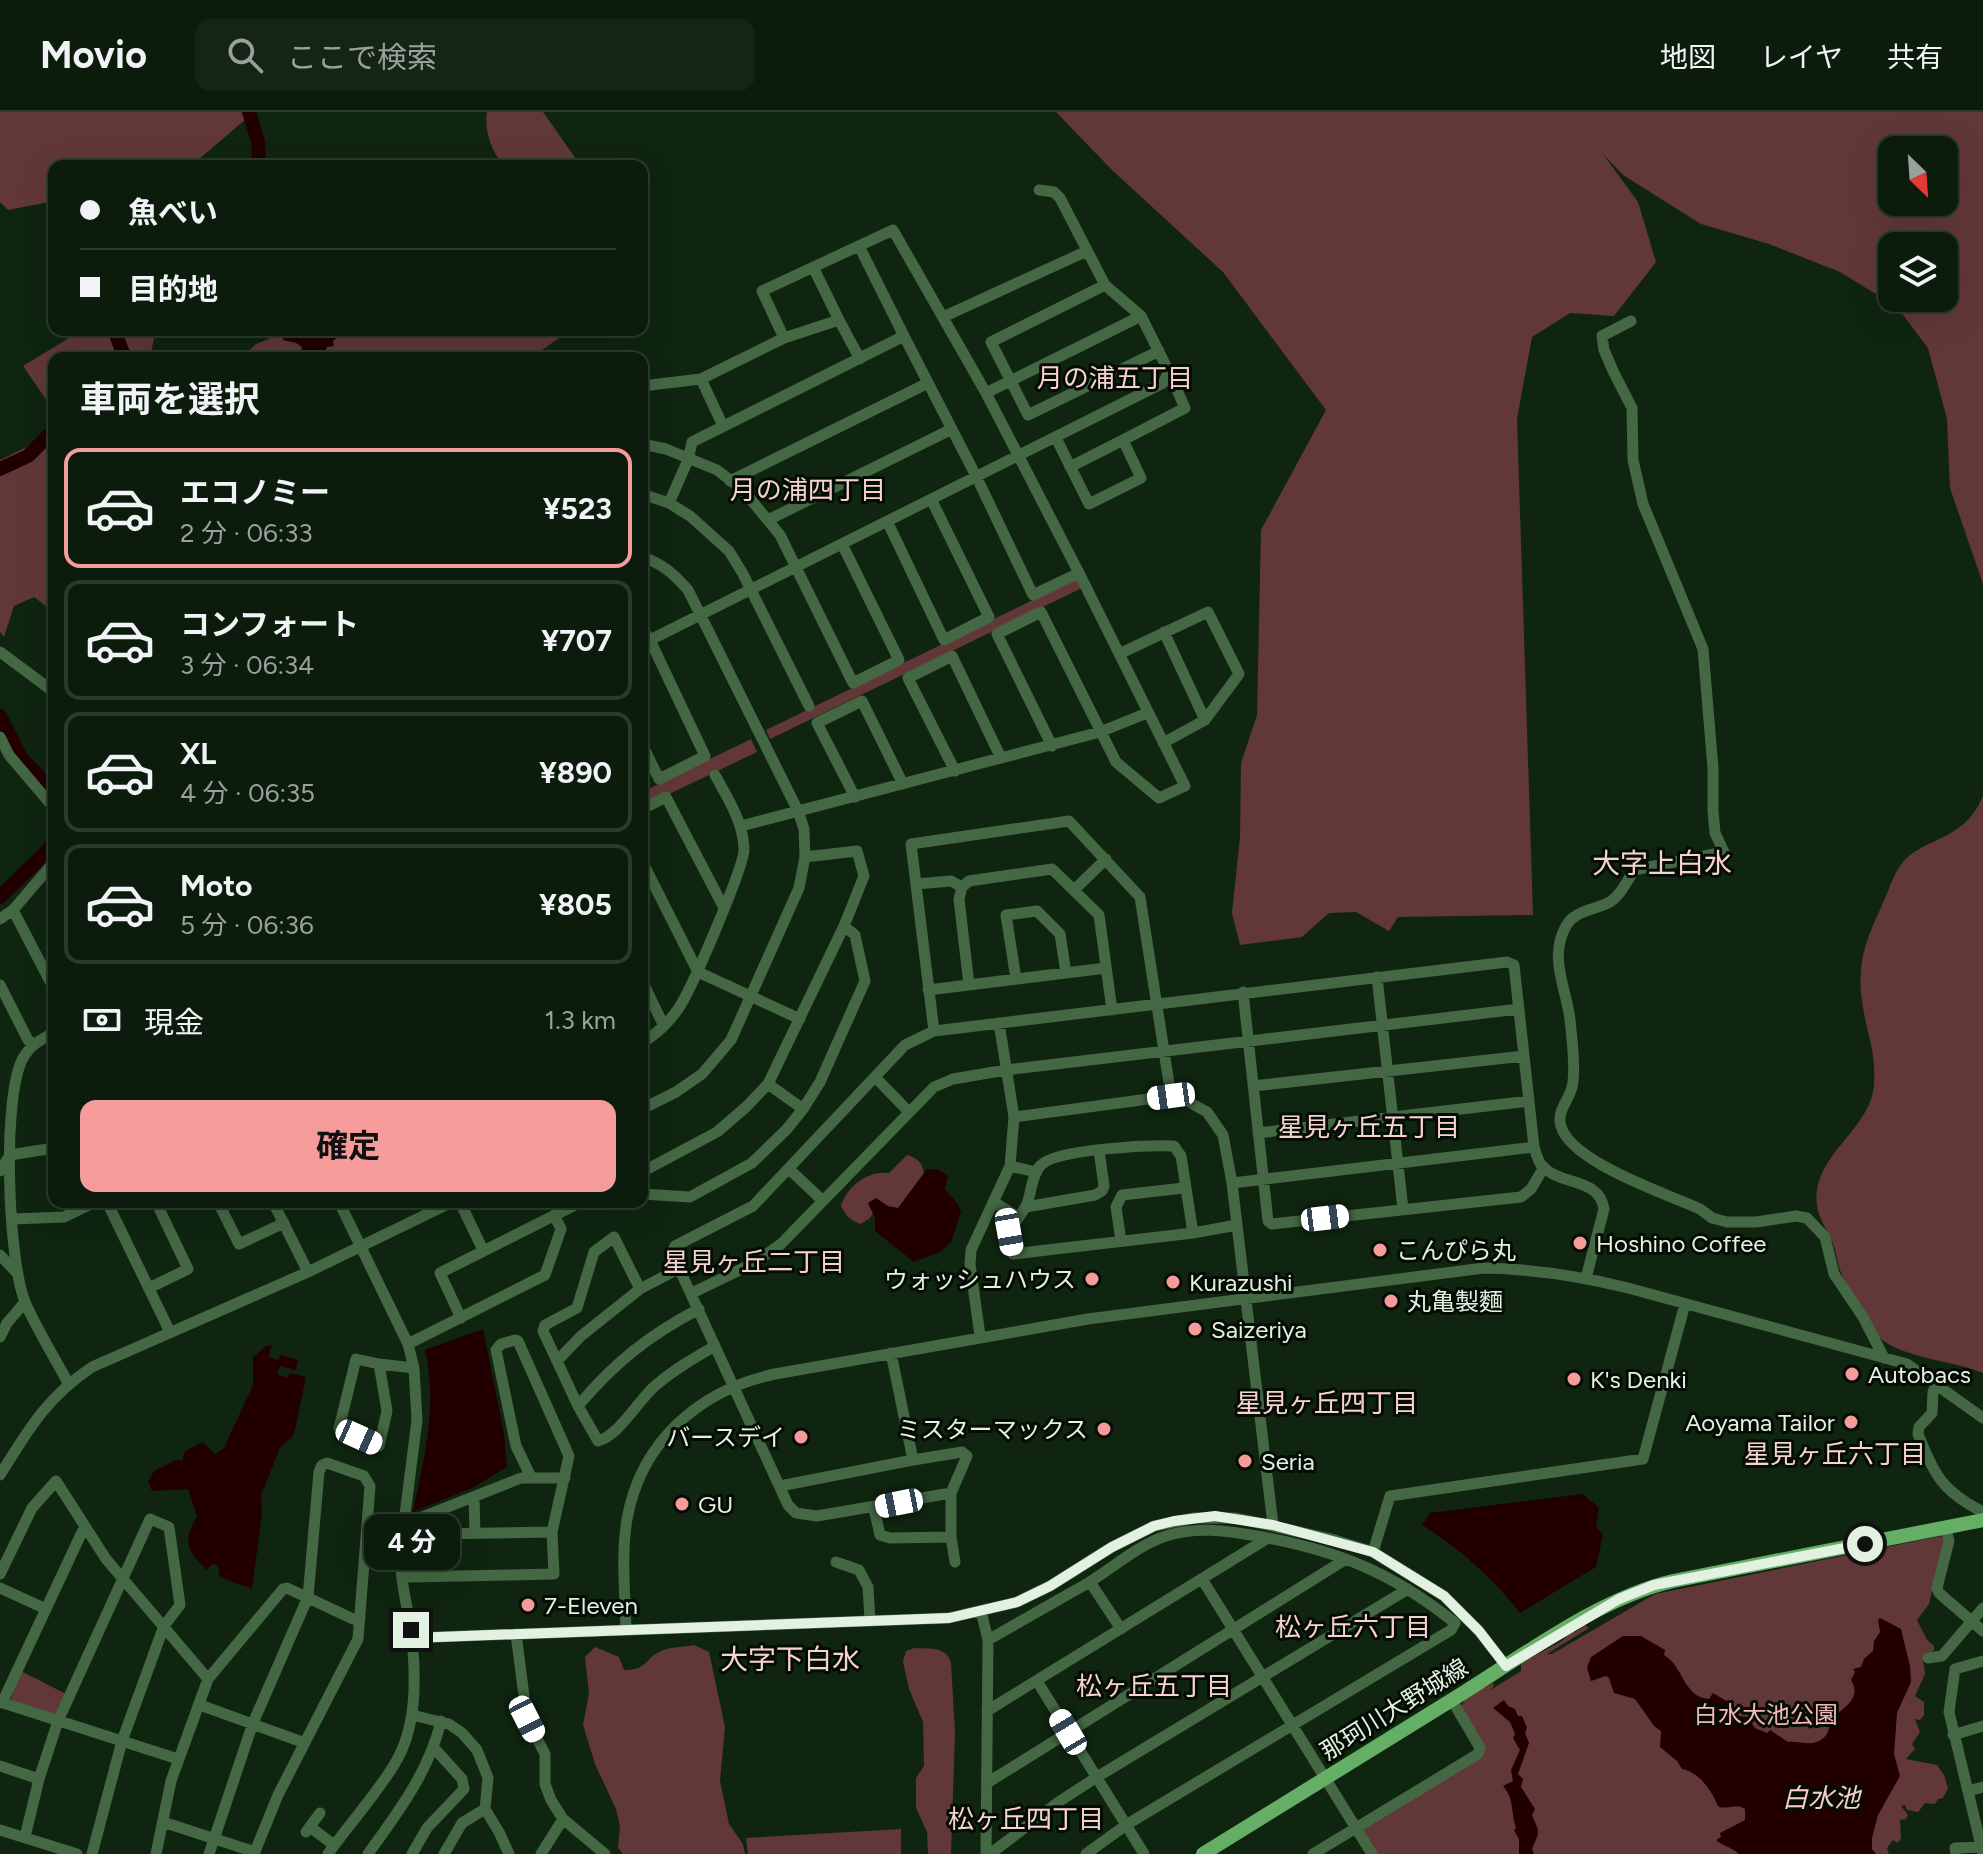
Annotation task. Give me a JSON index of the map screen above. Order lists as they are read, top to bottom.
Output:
{
  "streets": {
    "main road": ["那珂川大野城線"]
  },
  "districts": [
    "月の浦五丁目",
    "月の浦四丁目",
    "大字上白水",
    "星見ヶ丘五丁目",
    "星見ヶ丘二丁目",
    "星見ヶ丘四丁目",
    "星見ヶ丘六丁目",
    "松ヶ丘六丁目",
    "大字下白水",
    "松ヶ丘五丁目",
    "松ヶ丘四丁目"
  ],
  "water": ["白水池"],
  "parks": ["白水大池公園"],
  "places": [
    "Hoshino Coffee",
    "こんぴら丸",
    "ウォッシュハウス",
    "Kurazushi",
    "丸亀製麵",
    "Saizeriya",
    "Autobacs",
    "K's Denki",
    "Aoyama Tailor",
    "ミスターマックス",
    "バースデイ",
    "Seria",
    "GU",
    "7-Eleven"
  ],
  "north": "bottom right",
  "page": {
    "header": "Movio",
    "search": "ここで検索",
    "nav": ["地図", "レイヤ", "共有"],
    "banner": ["魚べい", "目的地"],
    "heading": "車両を選択",
    "list": [
      {
        "name": "エコノミー",
        "note": "2 分 · 06:33",
        "value": "¥523"
      },
      {
        "name": "コンフォート",
        "note": "3 分 · 06:34",
        "value": "¥707"
      },
      {
        "name": "XL",
        "note": "4 分 · 06:35",
        "value": "¥890"
      },
      {
        "name": "Moto",
        "note": "5 分 · 06:36",
        "value": "¥805"
      }
    ],
    "pay": ["現金", "1.3 km"],
    "buttons": "確定",
    "bubble": "4 分"
  }
}
